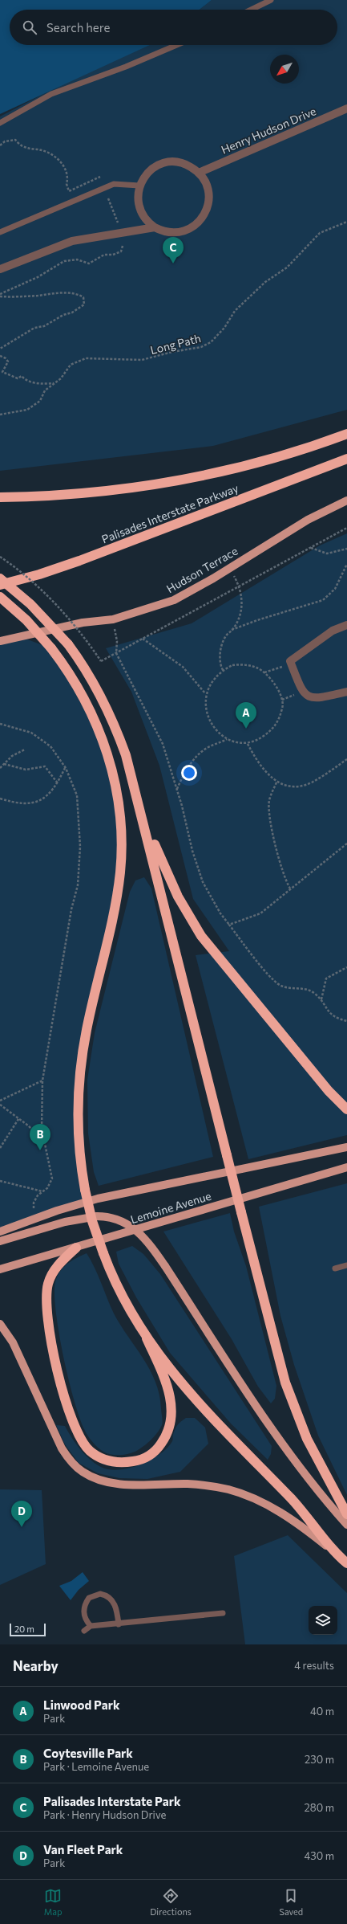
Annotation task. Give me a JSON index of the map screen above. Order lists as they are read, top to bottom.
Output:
{
  "streets": {
    "highway": ["Palisades Interstate Parkway"],
    "main road": ["Hudson Terrace", "Lemoine Avenue"],
    "street": ["Henry Hudson Drive"],
    "path": ["Long Path"]
  },
  "scale_bar": "20 m",
  "north": "bottom left",
  "page": {
    "search": "Search here",
    "pins": [
      "C",
      "A",
      "B",
      "D"
    ],
    "scale": "20 m",
    "heading": ["Nearby", "4 results"],
    "list": [
      {
        "mark": "A",
        "name": "Linwood Park",
        "note": "Park",
        "value": "40 m"
      },
      {
        "mark": "B",
        "name": "Coytesville Park",
        "note": "Park · Lemoine Avenue",
        "value": "230 m"
      },
      {
        "mark": "C",
        "name": "Palisades Interstate Park",
        "note": "Park · Henry Hudson Drive",
        "value": "280 m"
      },
      {
        "mark": "D",
        "name": "Van Fleet Park",
        "note": "Park",
        "value": "430 m"
      }
    ],
    "nav": ["Map", "Directions", "Saved"]
  }
}
